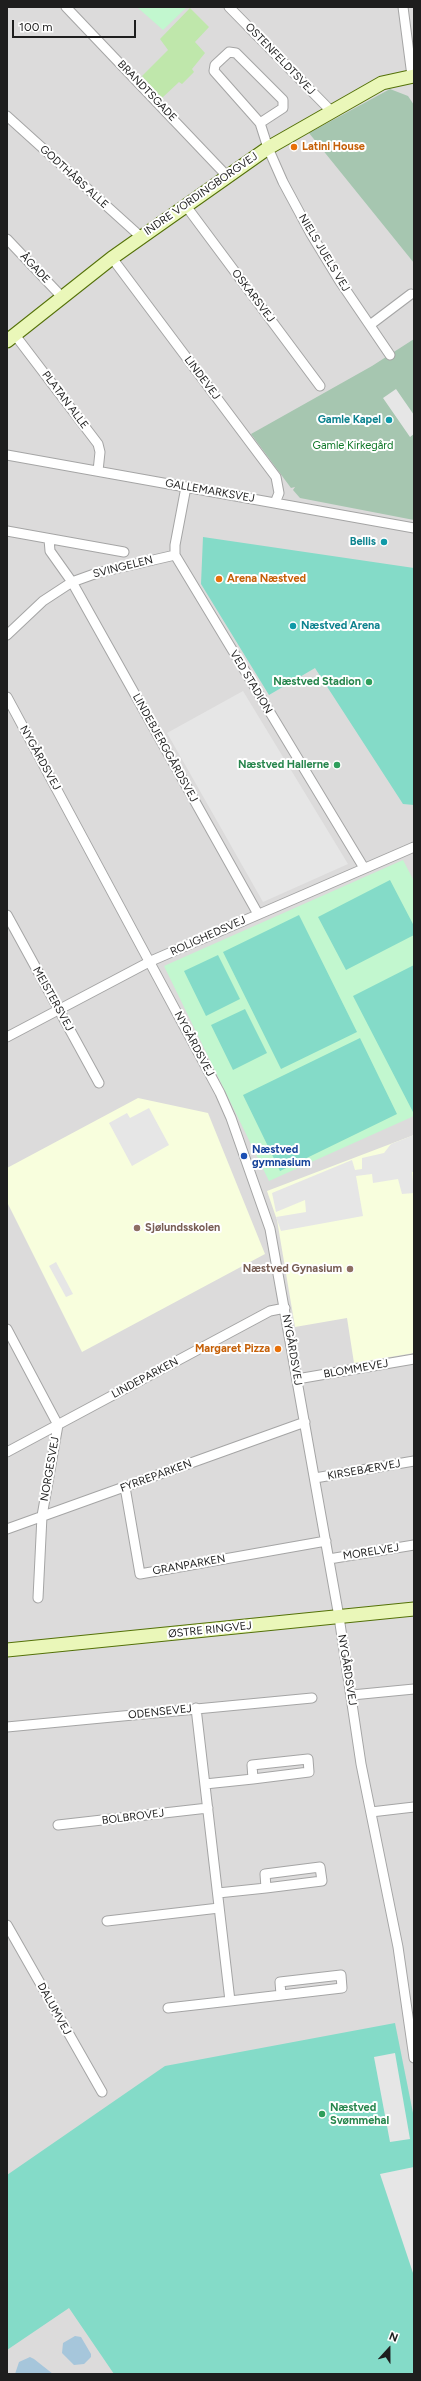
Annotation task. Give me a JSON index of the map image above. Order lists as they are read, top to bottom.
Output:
{
  "streets": {
    "main road": ["INDRE VORDINGBORGVEJ", "ØSTRE RINGVEJ"],
    "street": [
      "OSTENFELDTSVEJ",
      "BRANDTSGADE",
      "GODTHÅBS ALLE",
      "NIELS JUELS VEJ",
      "ÅGADE",
      "OSKARSVEJ",
      "LINDEVEJ",
      "PLATAN ALLE",
      "GALLEMARKSVEJ",
      "SVINGELEN",
      "VED STADION",
      "LINDEBJERGGÅRDSVEJ",
      "NYGÅRDSVEJ",
      "ROLIGHEDSVEJ",
      "MEISTERSVEJ",
      "BLOMMEVEJ",
      "LINDEPARKEN",
      "NORGESVEJ",
      "KIRSEBÆRVEJ",
      "FYRREPARKEN",
      "MORELVEJ",
      "GRANPARKEN",
      "ODENSEVEJ",
      "BOLBROVEJ",
      "DALUMVEJ"
    ]
  },
  "crossings": [
    ["OSTENFELDTSVEJ", "INDRE VORDINGBORGVEJ"],
    ["BRANDTSGADE", "INDRE VORDINGBORGVEJ"],
    ["GODTHÅBS ALLE", "INDRE VORDINGBORGVEJ"],
    ["INDRE VORDINGBORGVEJ", "NIELS JUELS VEJ"],
    ["INDRE VORDINGBORGVEJ", "ÅGADE"],
    ["INDRE VORDINGBORGVEJ", "OSKARSVEJ"],
    ["INDRE VORDINGBORGVEJ", "LINDEVEJ"],
    ["INDRE VORDINGBORGVEJ", "PLATAN ALLE"],
    ["LINDEVEJ", "GALLEMARKSVEJ"],
    ["PLATAN ALLE", "GALLEMARKSVEJ"],
    ["SVINGELEN", "VED STADION"],
    ["SVINGELEN", "LINDEBJERGGÅRDSVEJ"],
    ["VED STADION", "ROLIGHEDSVEJ"],
    ["LINDEBJERGGÅRDSVEJ", "ROLIGHEDSVEJ"],
    ["NYGÅRDSVEJ", "ROLIGHEDSVEJ"],
    ["NYGÅRDSVEJ", "BLOMMEVEJ"],
    ["NYGÅRDSVEJ", "LINDEPARKEN"],
    ["NYGÅRDSVEJ", "KIRSEBÆRVEJ"],
    ["NYGÅRDSVEJ", "FYRREPARKEN"],
    ["NYGÅRDSVEJ", "MORELVEJ"],
    ["NYGÅRDSVEJ", "GRANPARKEN"],
    ["NYGÅRDSVEJ", "ØSTRE RINGVEJ"],
    ["ROLIGHEDSVEJ", "MEISTERSVEJ"],
    ["LINDEPARKEN", "NORGESVEJ"],
    ["NORGESVEJ", "FYRREPARKEN"],
    ["FYRREPARKEN", "GRANPARKEN"]
  ],
  "parks": ["Gamle Kirkegård"],
  "places": [
    "Latini House",
    "Gamle Kapel",
    "Bellis",
    "Arena Næstved",
    "Næstved Arena",
    "Næstved Stadion",
    "Næstved Hallerne",
    "Næstved gymnasium",
    "Sjølundsskolen",
    "Næstved Gynasium",
    "Margaret Pizza",
    "Næstved Svømmehal"
  ],
  "scale_bar": "100 m",
  "north": "top"
}
